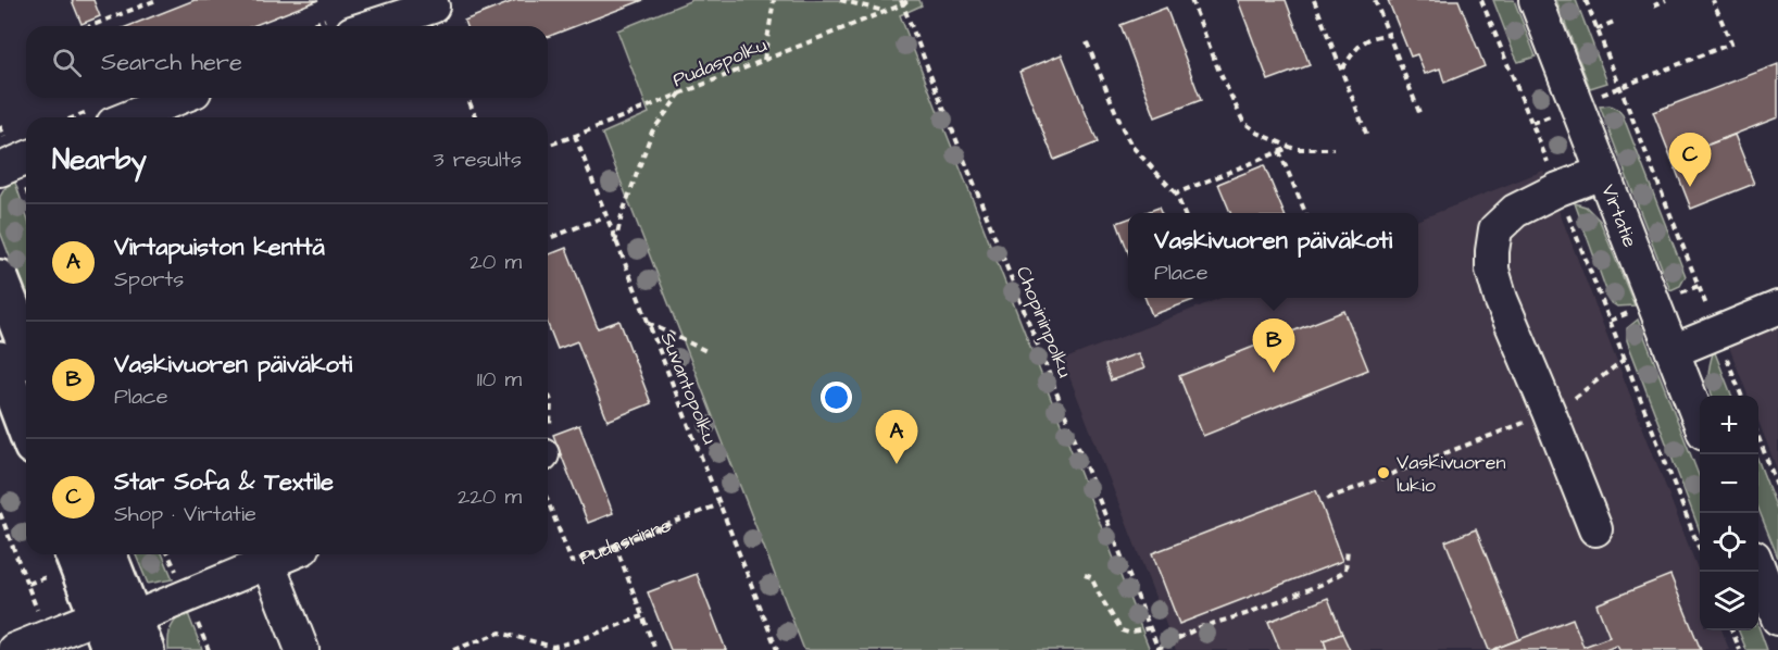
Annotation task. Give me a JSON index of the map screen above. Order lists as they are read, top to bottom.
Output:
{
  "streets": {
    "street": ["Virtatie"],
    "path": [
      "Pudaspolku",
      "Chopininpolku",
      "Suvantopolku",
      "Pudasrinne"
    ]
  },
  "crossings": [
    ["Pudaspolku", "Chopininpolku"],
    ["Pudaspolku", "Suvantopolku"],
    ["Suvantopolku", "Pudasrinne"]
  ],
  "places": ["Vaskivuoren lukio"],
  "page": {
    "search": "Search here",
    "heading": ["Nearby", "3 results"],
    "pins": ["C", "B", "A"],
    "list": [
      {
        "mark": "A",
        "name": "Virtapuiston kenttä",
        "note": "Sports",
        "value": "20 m"
      },
      {
        "mark": "B",
        "name": "Vaskivuoren päiväkoti",
        "note": "Place",
        "value": "110 m"
      },
      {
        "mark": "C",
        "name": "Star Sofa & Textile",
        "note": "Shop · Virtatie",
        "value": "220 m"
      }
    ],
    "popup": ["Vaskivuoren päiväkoti", "Place"],
    "map_buttons": ["+", "−"]
  }
}
